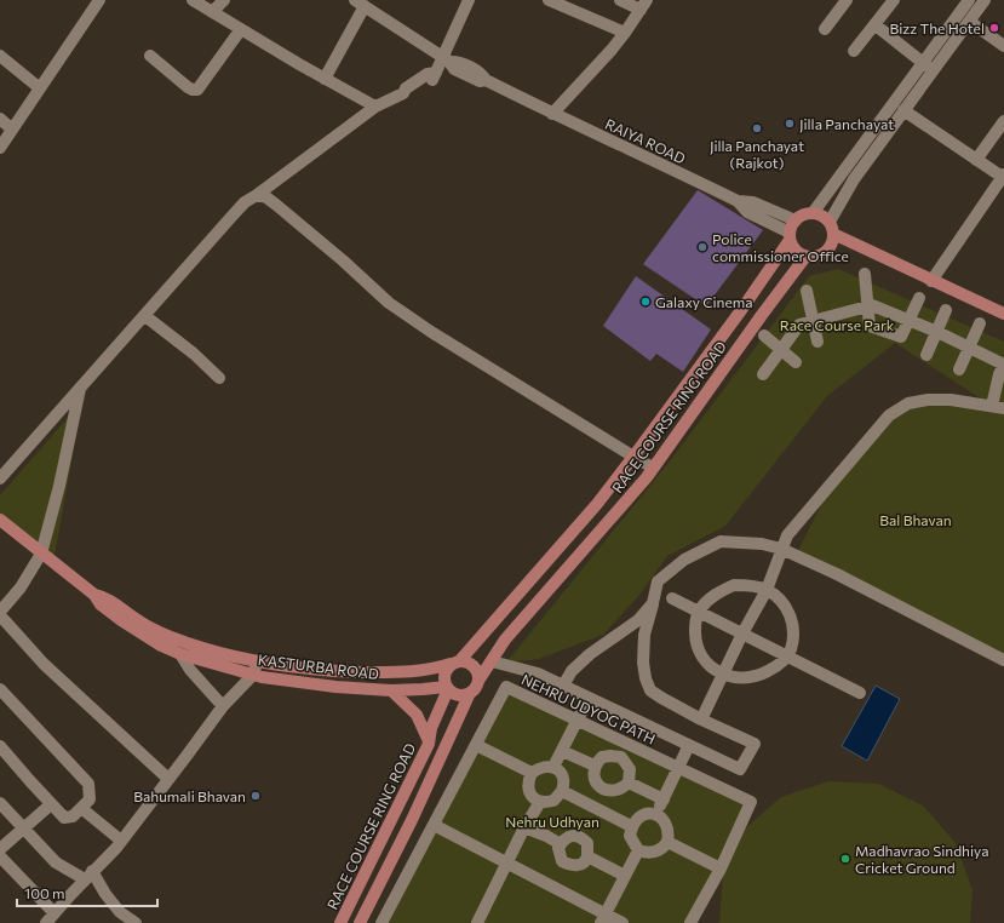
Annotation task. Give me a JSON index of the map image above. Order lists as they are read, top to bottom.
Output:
{
  "streets": {
    "main road": ["RACE COURSE RING ROAD", "KASTURBA ROAD"],
    "street": ["RAIYA ROAD", "NEHRU UDYOG PATH"]
  },
  "crossings": [
    ["RAIYA ROAD", "RACE COURSE RING ROAD"],
    ["RACE COURSE RING ROAD", "KASTURBA ROAD"]
  ],
  "parks": ["Race Course Park", "Bal Bhavan", "Nehru Udhyan"],
  "places": [
    "Bizz The Hotel",
    "Jilla Panchayat",
    "Jilla Panchayat (Rajkot)",
    "Police commissioner Office",
    "Galaxy Cinema",
    "Bahumali Bhavan",
    "Madhavrao Sindhiya Cricket Ground"
  ],
  "scale_bar": "100 m"
}
